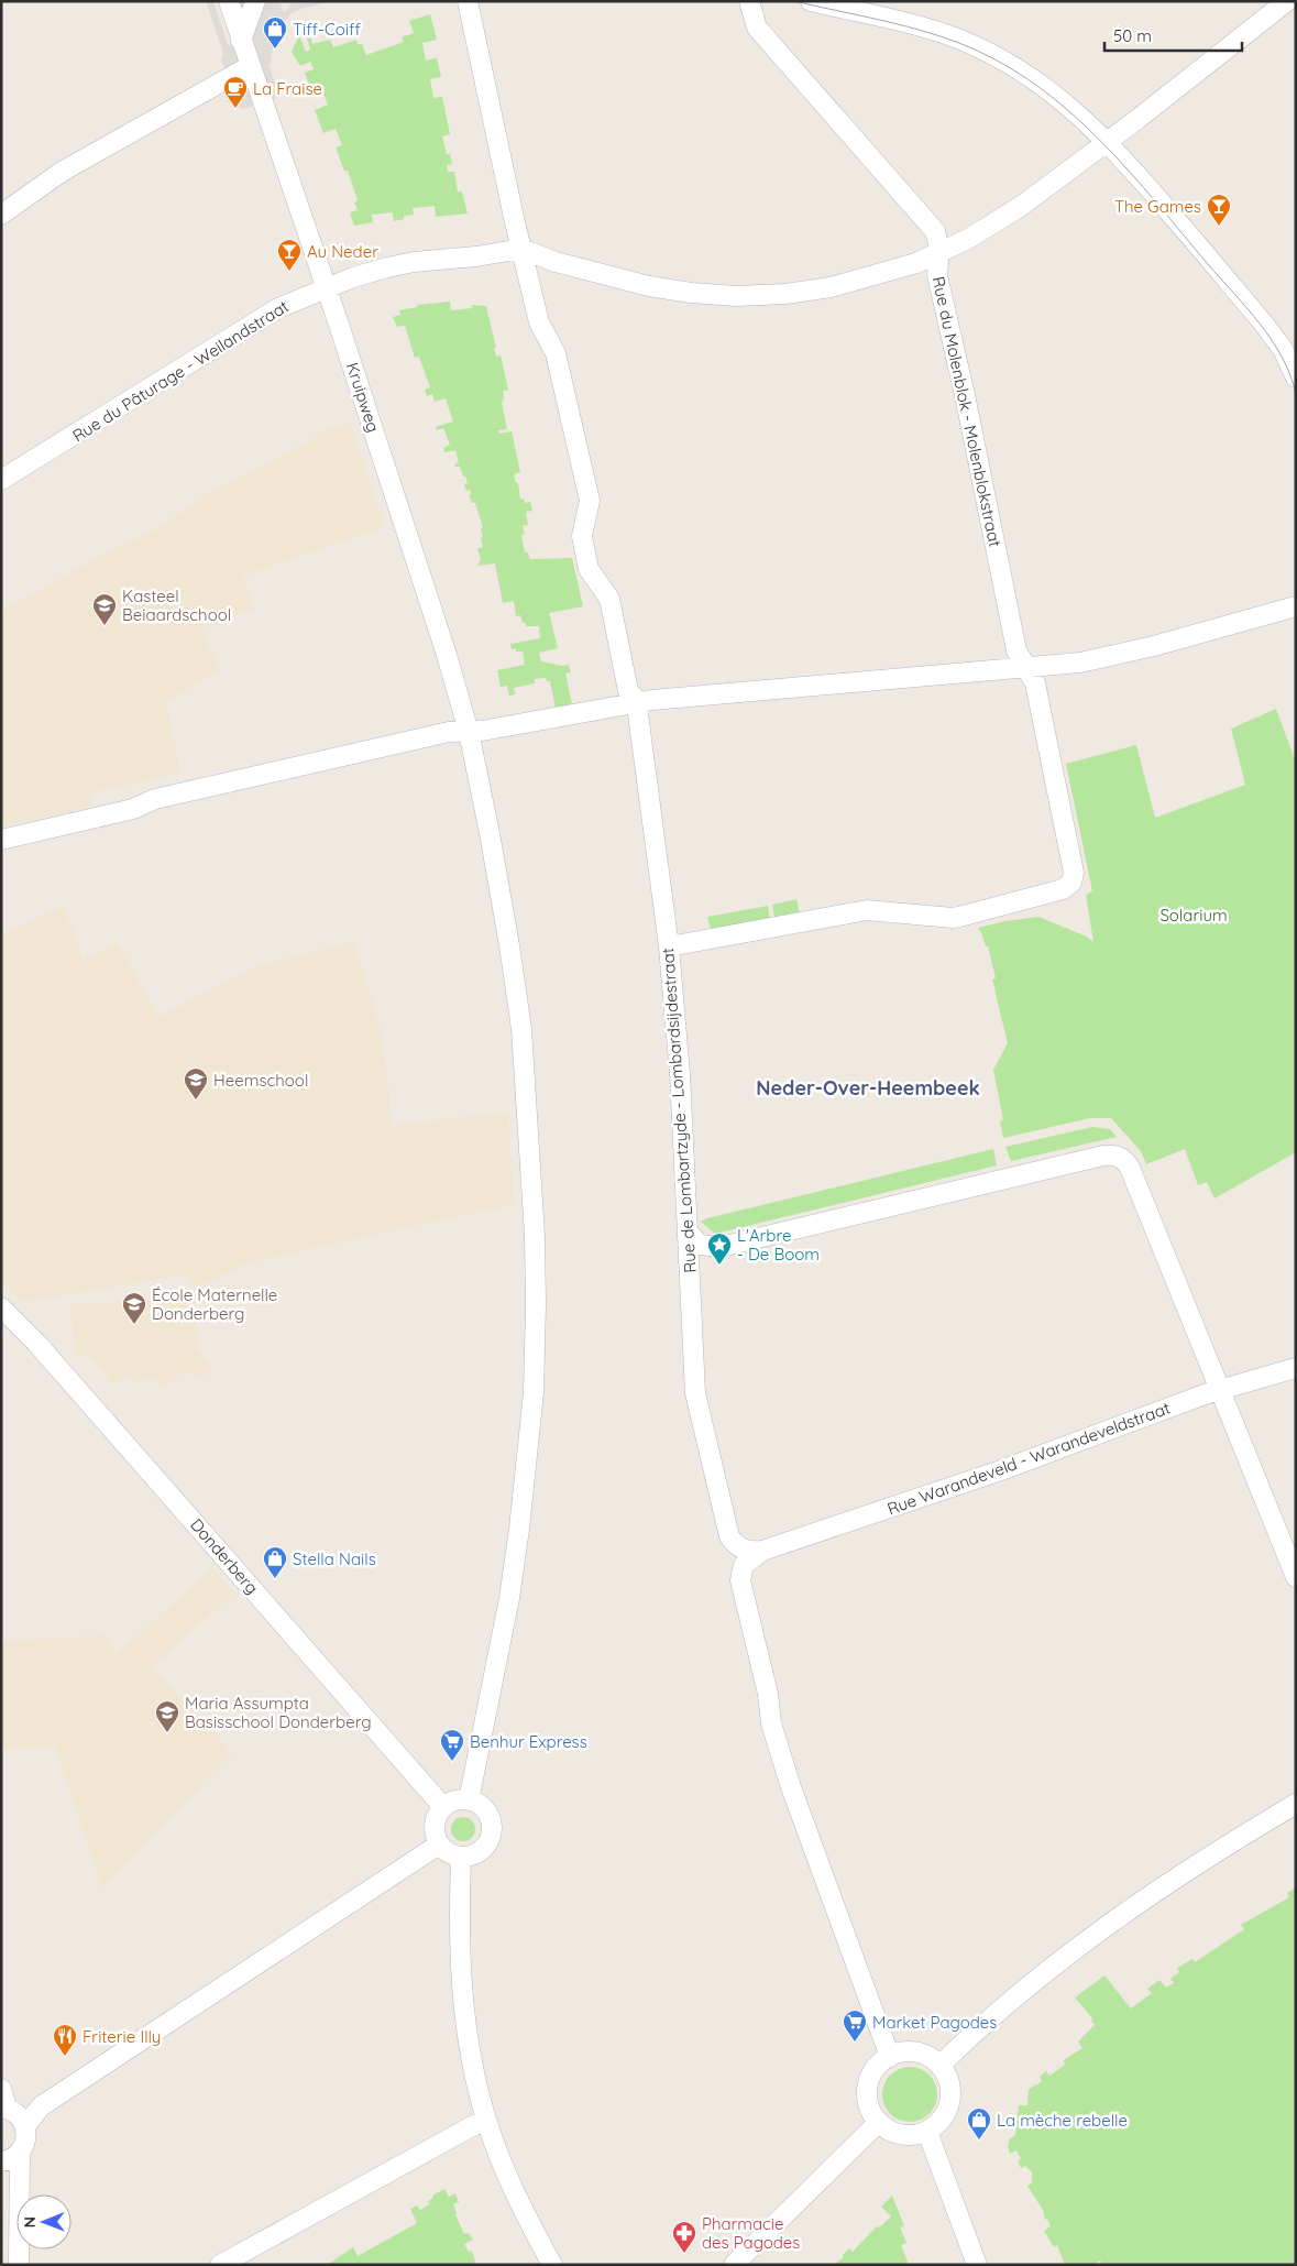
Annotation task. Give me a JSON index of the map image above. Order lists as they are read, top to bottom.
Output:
{
  "streets": {
    "street": [
      "Rue du Pâturage - Weilandstraat",
      "Kruipweg",
      "Rue du Molenblok - Molenblokstraat",
      "Rue de Lombartzyde - Lombardsijdestraat",
      "Rue Warandeveld - Warandeveldstraat",
      "Donderberg"
    ]
  },
  "crossings": [
    ["Rue du Pâturage - Weilandstraat", "Kruipweg"],
    ["Kruipweg", "Donderberg"],
    ["Rue du Molenblok - Molenblokstraat", "Rue de Lombartzyde - Lombardsijdestraat"],
    ["Rue de Lombartzyde - Lombardsijdestraat", "Rue Warandeveld - Warandeveldstraat"]
  ],
  "districts": ["Neder-Over-Heembeek"],
  "parks": ["Solarium"],
  "places": {
    "shop": ["Tiff-Coiff", "Stella Nails", "La mèche rebelle"],
    "cafe": ["La Fraise"],
    "bar": ["The Games", "Au Neder"],
    "school or university": [
      "Kasteel Beiaardschool",
      "Heemschool",
      "École Maternelle Donderberg",
      "Maria Assumpta Basisschool Donderberg"
    ],
    "place": ["L'Arbre - De Boom"],
    "supermarket": ["Benhur Express", "Market Pagodes"],
    "restaurant": ["Friterie Illy"],
    "pharmacy": ["Pharmacie des Pagodes"]
  },
  "scale_bar": "50 m",
  "north": "left"
}
